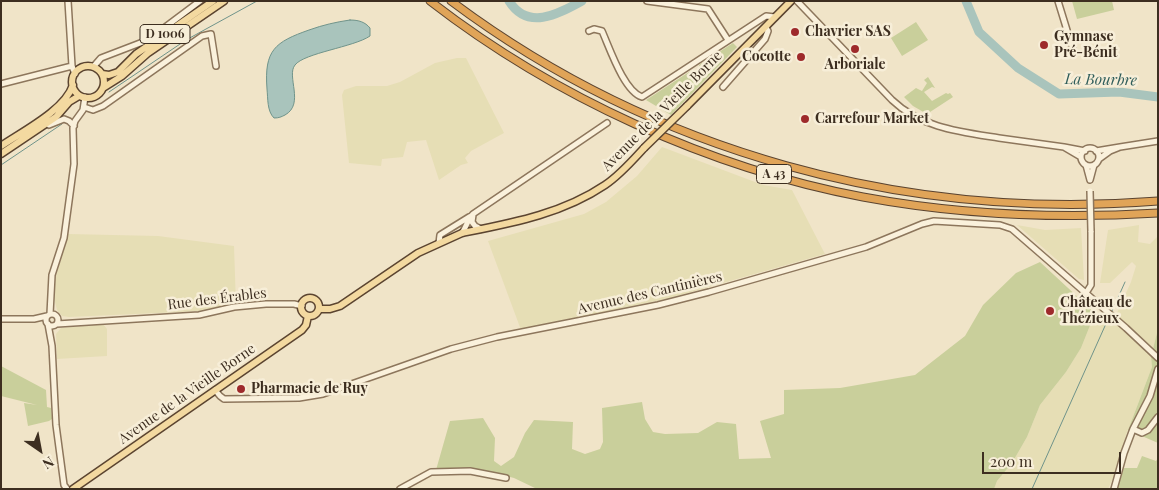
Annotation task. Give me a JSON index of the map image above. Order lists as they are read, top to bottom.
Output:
{
  "streets": {
    "highway": ["A 43"],
    "main road": ["D 1006", "Avenue de la Vieille Borne"],
    "street": ["Avenue des Cantinières", "Rue des Érables"]
  },
  "crossings": [
    ["Avenue de la Vieille Borne", "Avenue des Cantinières"],
    ["Avenue de la Vieille Borne", "Rue des Érables"]
  ],
  "water": ["La Bourbre"],
  "places": [
    "Chavrier SAS",
    "Gymnase Pré-Bénit",
    "Arboriale",
    "Cocotte",
    "Carrefour Market",
    "Château de Thézieux",
    "Pharmacie de Ruy"
  ],
  "scale_bar": "200 m",
  "north": "bottom right"
}
